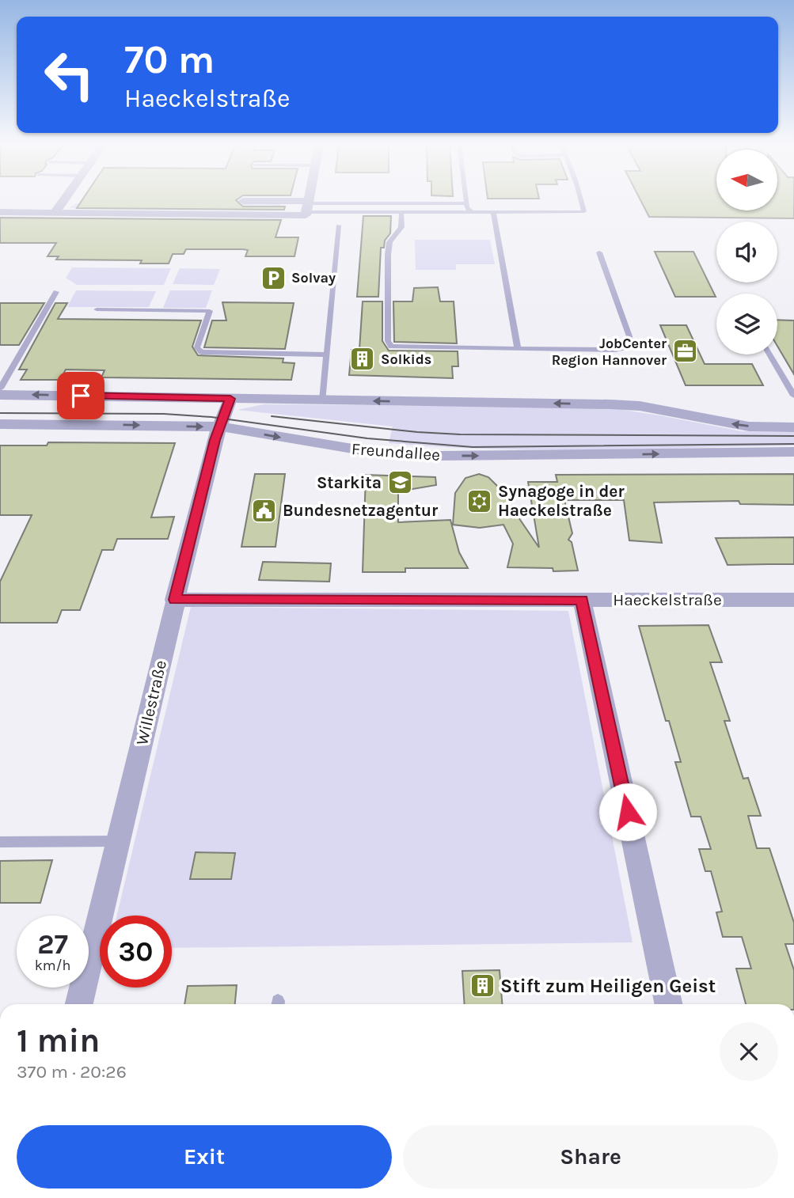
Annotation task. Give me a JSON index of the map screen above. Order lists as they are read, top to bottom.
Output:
{
  "streets": {
    "street": ["Freundallee", "Haeckelstraße", "Willestraße"]
  },
  "crossings": [
    ["Freundallee", "Willestraße"],
    ["Haeckelstraße", "Willestraße"]
  ],
  "places": {
    "parking": ["Solvay"],
    "office": ["JobCenter Region Hannover"],
    "building": ["Solkids", "Stift zum Heiligen Geist"],
    "school or university": ["Starkita"],
    "synagogue": ["Synagoge in der Haeckelstraße"],
    "public building": ["Bundesnetzagentur"]
  },
  "north": "left",
  "page": {
    "turn": ["70 m", "Haeckelstraße"],
    "speed": "27 km/h",
    "limit": "30",
    "heading": ["1 min", "370 m · 20:26"],
    "buttons": ["Exit", "Share"]
  }
}
